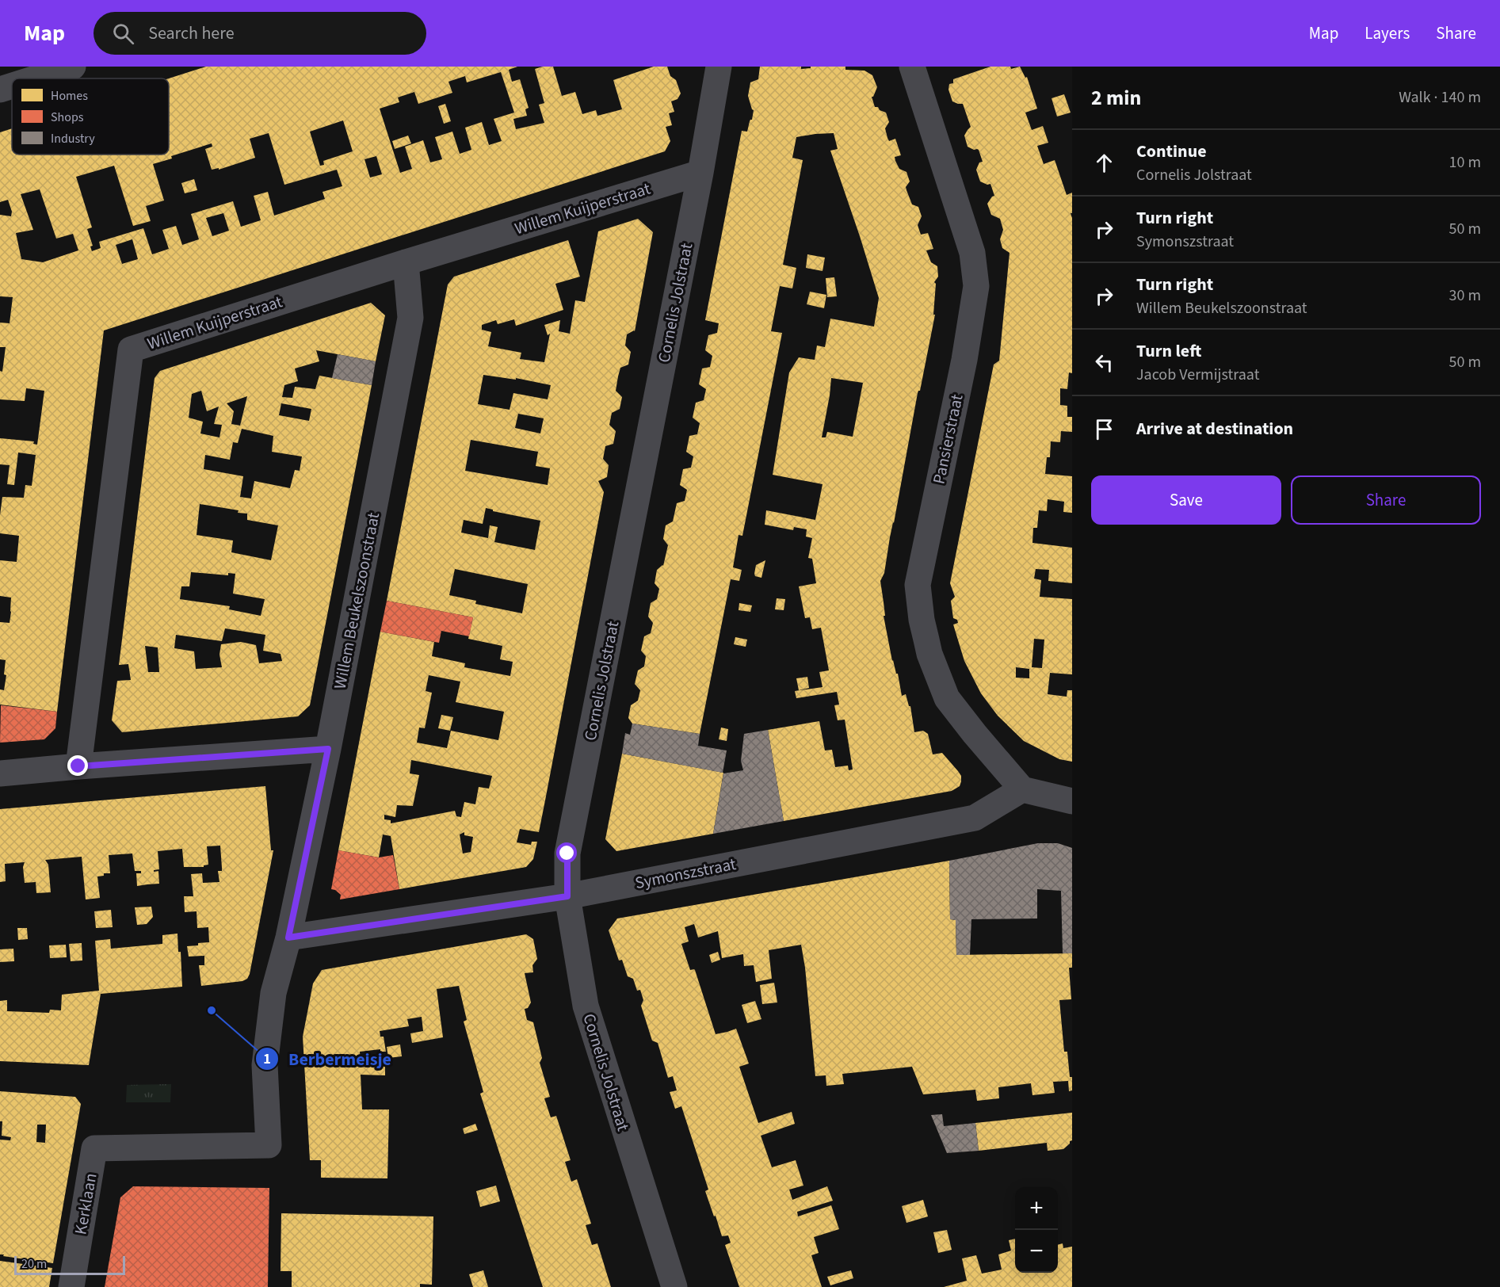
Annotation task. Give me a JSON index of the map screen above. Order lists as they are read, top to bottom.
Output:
{
  "streets": {
    "street": [
      "Willem Kuijperstraat",
      "Cornelis Jolstraat",
      "Pansierstraat",
      "Willem Beukelszoonstraat",
      "Symonszstraat",
      "Kerklaan"
    ]
  },
  "crossings": [
    ["Willem Kuijperstraat", "Cornelis Jolstraat"],
    ["Willem Kuijperstraat", "Willem Beukelszoonstraat"],
    ["Cornelis Jolstraat", "Symonszstraat"],
    ["Pansierstraat", "Symonszstraat"],
    ["Willem Beukelszoonstraat", "Symonszstraat"],
    ["Willem Beukelszoonstraat", "Kerklaan"]
  ],
  "places": ["Berbermeisje"],
  "legend": ["Homes", "Shops", "Industry"],
  "scale_bar": "20 m",
  "page": {
    "header": "Map",
    "search": "Search here",
    "nav": ["Map", "Layers", "Share"],
    "heading": ["2 min", "Walk · 140 m"],
    "list": [
      ["Continue", "Cornelis Jolstraat", "10 m"],
      ["Turn right", "Symonszstraat", "50 m"],
      ["Turn right", "Willem Beukelszoonstraat", "30 m"],
      ["Turn left", "Jacob Vermijstraat", "50 m"],
      "Arrive at destination"
    ],
    "buttons": ["Save", "Share"],
    "map_buttons": ["+", "−"],
    "scale": "20 m"
  }
}
